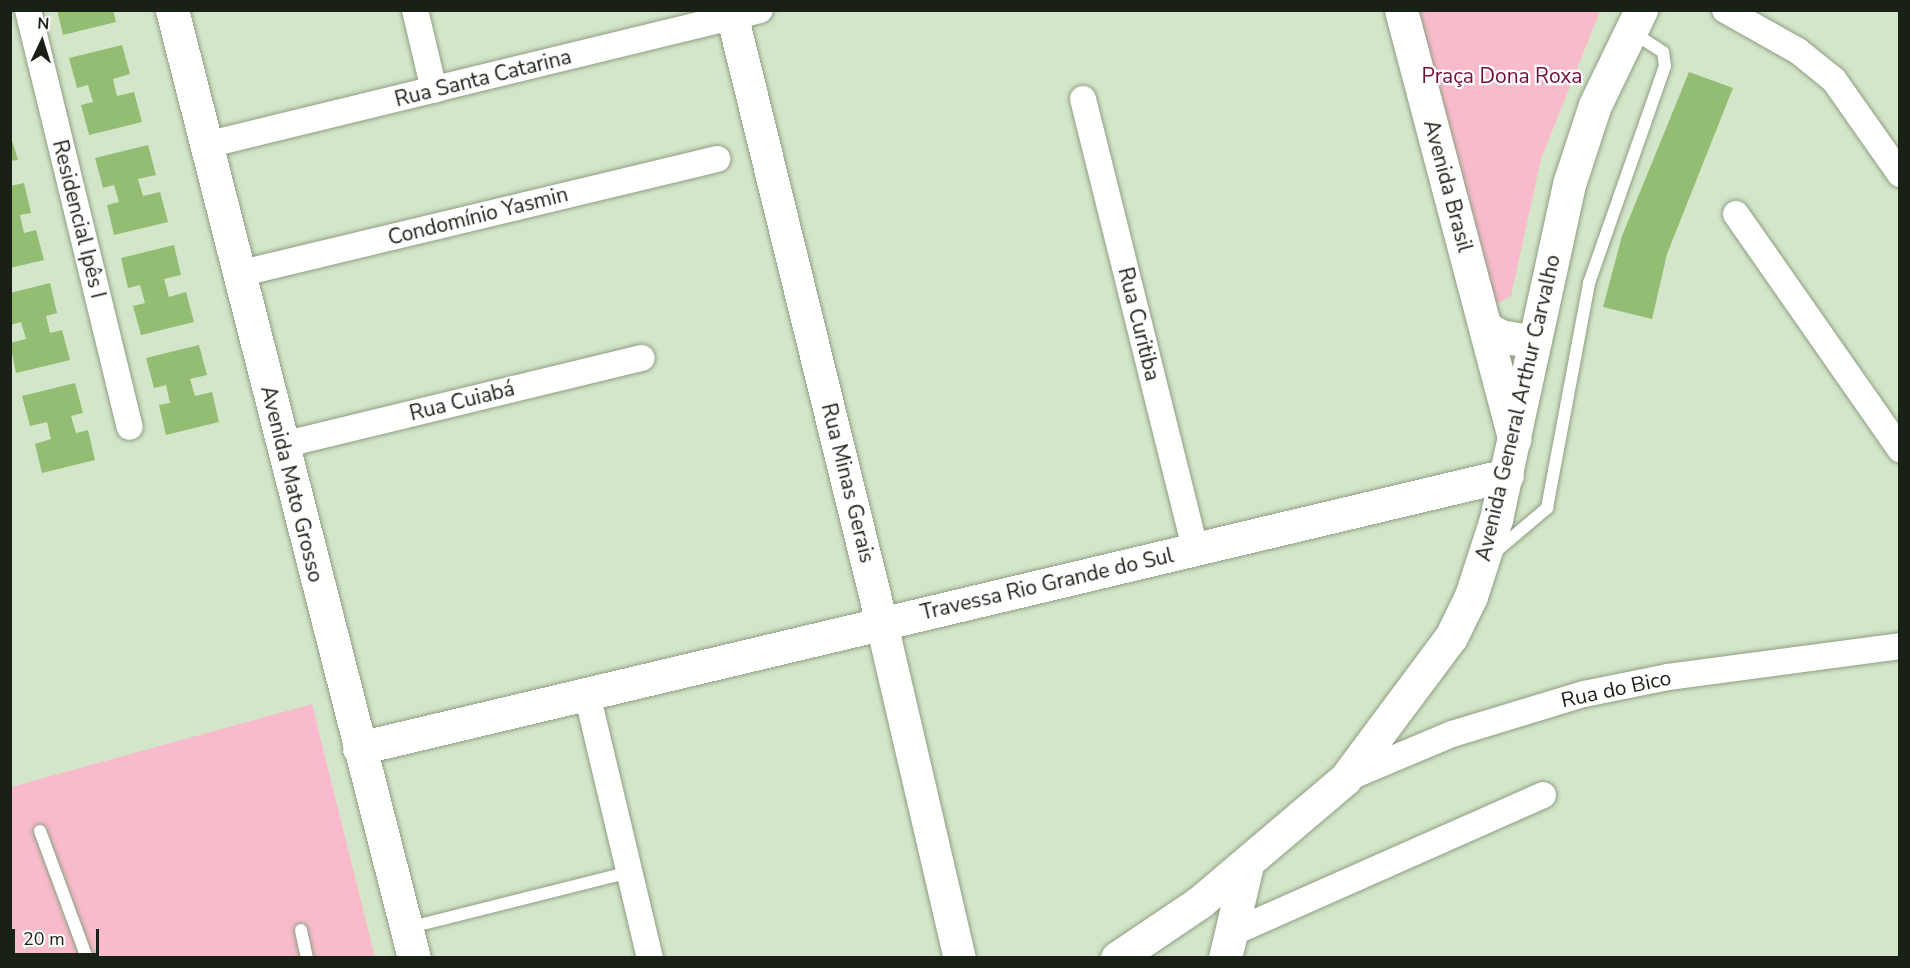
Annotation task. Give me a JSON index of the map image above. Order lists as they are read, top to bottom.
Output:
{
  "streets": {
    "main road": [
      "Avenida Brasil",
      "Avenida General Arthur Carvalho",
      "Avenida Mato Grosso",
      "Travessa Rio Grande do Sul"
    ],
    "street": [
      "Rua Santa Catarina",
      "Condomínio Yasmin",
      "Residencial Ipês I",
      "Rua Curitiba",
      "Rua Cuiabá",
      "Rua Minas Gerais",
      "Rua do Bico"
    ]
  },
  "crossings": [
    ["Rua Santa Catarina", "Rua Minas Gerais"],
    ["Rua Santa Catarina", "Avenida Mato Grosso"],
    ["Avenida Brasil", "Avenida General Arthur Carvalho"],
    ["Condomínio Yasmin", "Avenida Mato Grosso"],
    ["Rua Curitiba", "Travessa Rio Grande do Sul"],
    ["Rua Cuiabá", "Avenida Mato Grosso"],
    ["Avenida General Arthur Carvalho", "Travessa Rio Grande do Sul"],
    ["Avenida General Arthur Carvalho", "Rua do Bico"],
    ["Rua Minas Gerais", "Travessa Rio Grande do Sul"],
    ["Avenida Mato Grosso", "Travessa Rio Grande do Sul"]
  ],
  "parks": ["Praça Dona Roxa"],
  "scale_bar": "20 m",
  "north": "top"
}
